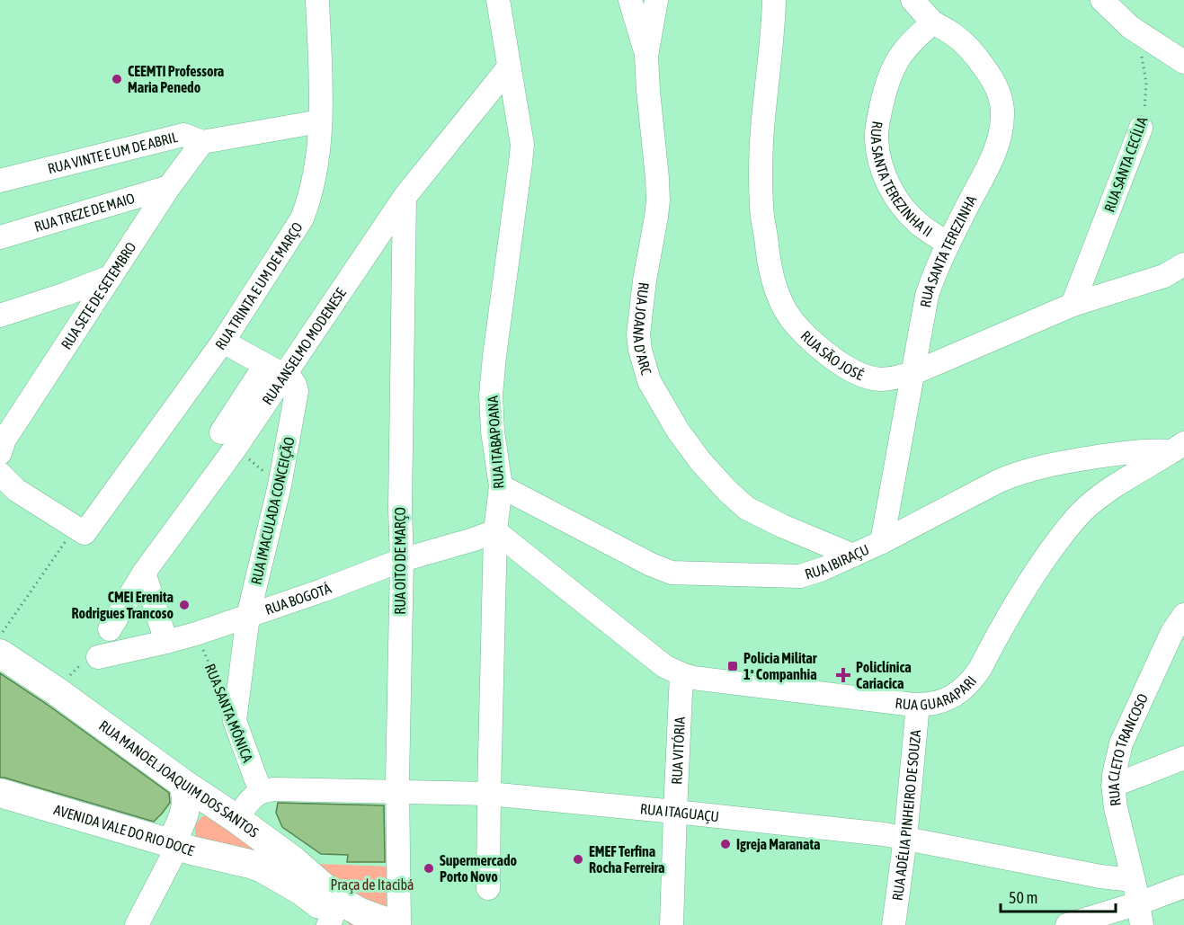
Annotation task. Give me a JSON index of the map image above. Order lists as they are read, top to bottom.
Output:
{
  "streets": {
    "main road": ["RUA MANOEL JOAQUIM DOS SANTOS", "AVENIDA VALE DO RIO DOCE"],
    "street": [
      "RUA VINTE E UM DE ABRIL",
      "RUA SANTA CECÍLIA",
      "RUA SANTA TEREZINHA II",
      "RUA TREZE DE MAIO",
      "RUA SANTA TEREZINHA",
      "RUA TRINTA E UM DE MARÇO",
      "RUA SETE DE SETEMBRO",
      "RUA JOANA D'ARC",
      "RUA ANSELMO MODENESE",
      "RUA SÃO JOSÉ",
      "RUA ITABAPOANA",
      "RUA IMACULADA CONCEIÇÃO",
      "RUA OITO DE MARÇO",
      "RUA IBIRAÇU",
      "RUA BOGOTÁ",
      "RUA GUARAPARI",
      "RUA SANTA MÔNICA",
      "RUA CLETO TRANCOSO",
      "RUA VITÓRIA",
      "RUA ITAGUAÇU",
      "RUA ADÉLIA PINHEIRO DE SOUZA"
    ]
  },
  "crossings": [
    ["RUA VINTE E UM DE ABRIL", "RUA TRINTA E UM DE MARÇO"],
    ["RUA VINTE E UM DE ABRIL", "RUA SETE DE SETEMBRO"],
    ["RUA SANTA CECÍLIA", "RUA SÃO JOSÉ"],
    ["RUA SANTA TEREZINHA II", "RUA SANTA TEREZINHA"],
    ["RUA TREZE DE MAIO", "RUA SETE DE SETEMBRO"],
    ["RUA SANTA TEREZINHA", "RUA SÃO JOSÉ"],
    ["RUA SANTA TEREZINHA", "RUA IBIRAÇU"],
    ["RUA JOANA D'ARC", "RUA IBIRAÇU"],
    ["RUA ANSELMO MODENESE", "RUA ITABAPOANA"],
    ["RUA ANSELMO MODENESE", "RUA IMACULADA CONCEIÇÃO"],
    ["RUA ANSELMO MODENESE", "RUA OITO DE MARÇO"],
    ["RUA ITABAPOANA", "RUA IBIRAÇU"],
    ["RUA ITABAPOANA", "RUA BOGOTÁ"],
    ["RUA ITABAPOANA", "RUA GUARAPARI"],
    ["RUA ITABAPOANA", "RUA ITAGUAÇU"],
    ["RUA IMACULADA CONCEIÇÃO", "RUA BOGOTÁ"],
    ["RUA IMACULADA CONCEIÇÃO", "RUA SANTA MÔNICA"],
    ["RUA OITO DE MARÇO", "RUA BOGOTÁ"],
    ["RUA OITO DE MARÇO", "RUA ITAGUAÇU"],
    ["RUA IBIRAÇU", "RUA GUARAPARI"],
    ["RUA BOGOTÁ", "RUA GUARAPARI"],
    ["RUA BOGOTÁ", "RUA SANTA MÔNICA"],
    ["RUA GUARAPARI", "RUA VITÓRIA"],
    ["RUA GUARAPARI", "RUA ADÉLIA PINHEIRO DE SOUZA"],
    ["RUA SANTA MÔNICA", "RUA ITAGUAÇU"],
    ["RUA CLETO TRANCOSO", "RUA ITAGUAÇU"],
    ["RUA VITÓRIA", "RUA ITAGUAÇU"],
    ["RUA MANOEL JOAQUIM DOS SANTOS", "AVENIDA VALE DO RIO DOCE"],
    ["RUA ITAGUAÇU", "RUA ADÉLIA PINHEIRO DE SOUZA"]
  ],
  "parks": ["Praça de Itacibá"],
  "places": {
    "other": [
      "CEEMTI Professora Maria Penedo",
      "CMEI Erenita Rodrigues Trancoso",
      "Igreja Maranata",
      "EMEF Terfina Rocha Ferreira",
      "Supermercado Porto Novo"
    ],
    "transit": ["Policia Militar 1ª Companhia"],
    "health": ["Policlínica Cariacica"]
  },
  "scale_bar": "50 m"
}
